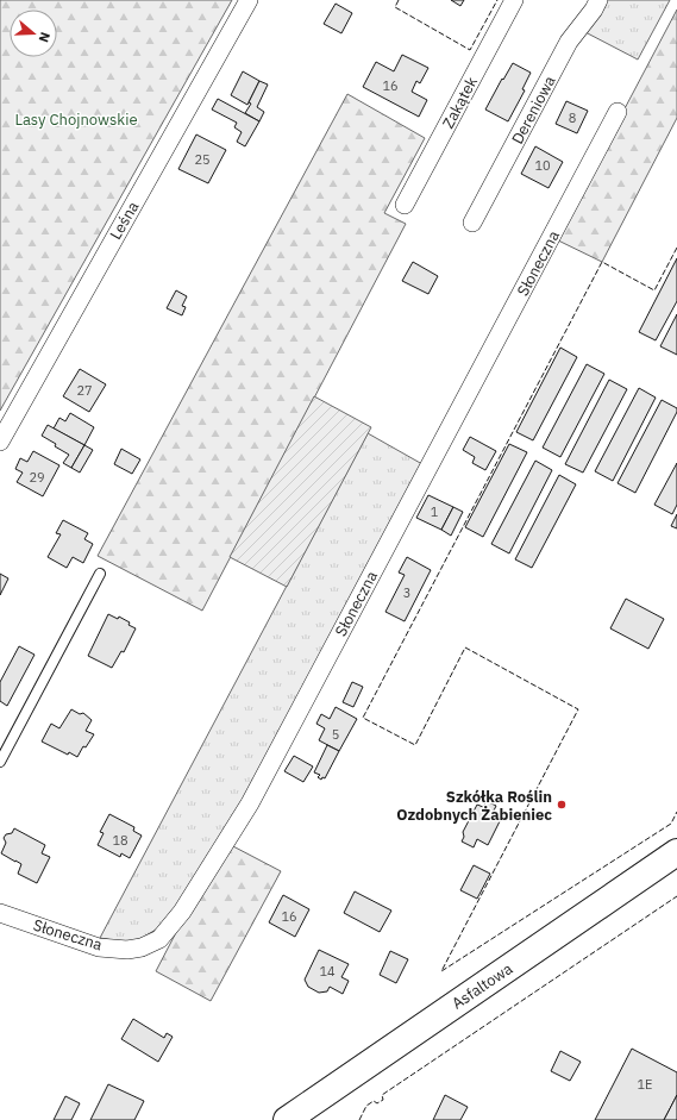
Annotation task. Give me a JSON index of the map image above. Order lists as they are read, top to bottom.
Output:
{
  "streets": {
    "main road": ["Asfaltowa"],
    "street": [
      "Zakątek",
      "Dereniowa",
      "Leśna",
      "Słoneczna"
    ]
  },
  "parks": ["Lasy Chojnowskie"],
  "places": ["Szkółka Roślin Ozdobnych Żabieniec"],
  "house_numbers": [
    "16",
    "8",
    "25",
    "10",
    "27",
    "29",
    "1",
    "3",
    "5",
    "18",
    "16",
    "14",
    "1E"
  ],
  "north": "right"
}
